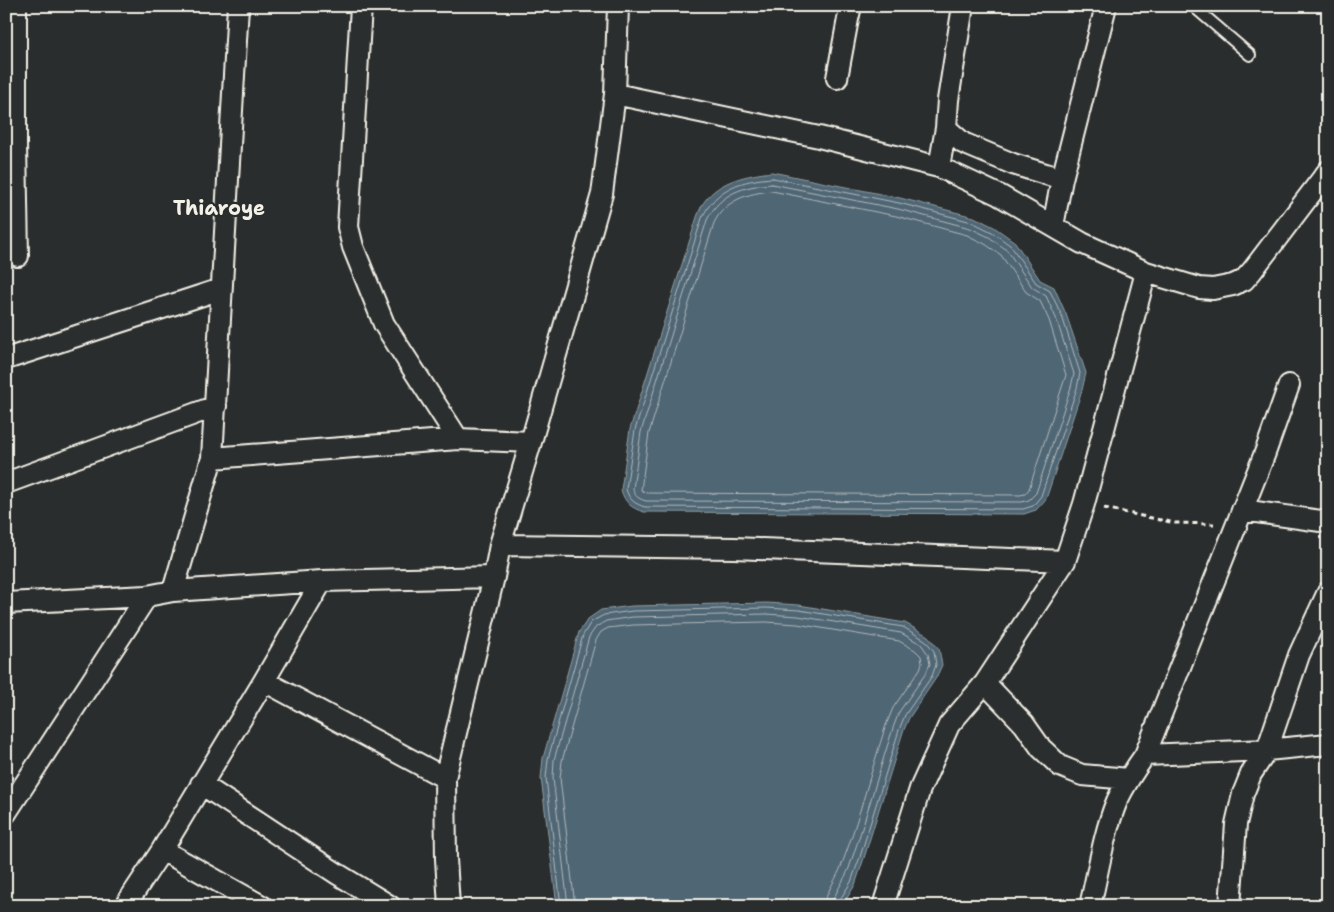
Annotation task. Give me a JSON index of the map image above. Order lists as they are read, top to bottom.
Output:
{
  "districts": ["Thiaroye"]
}
